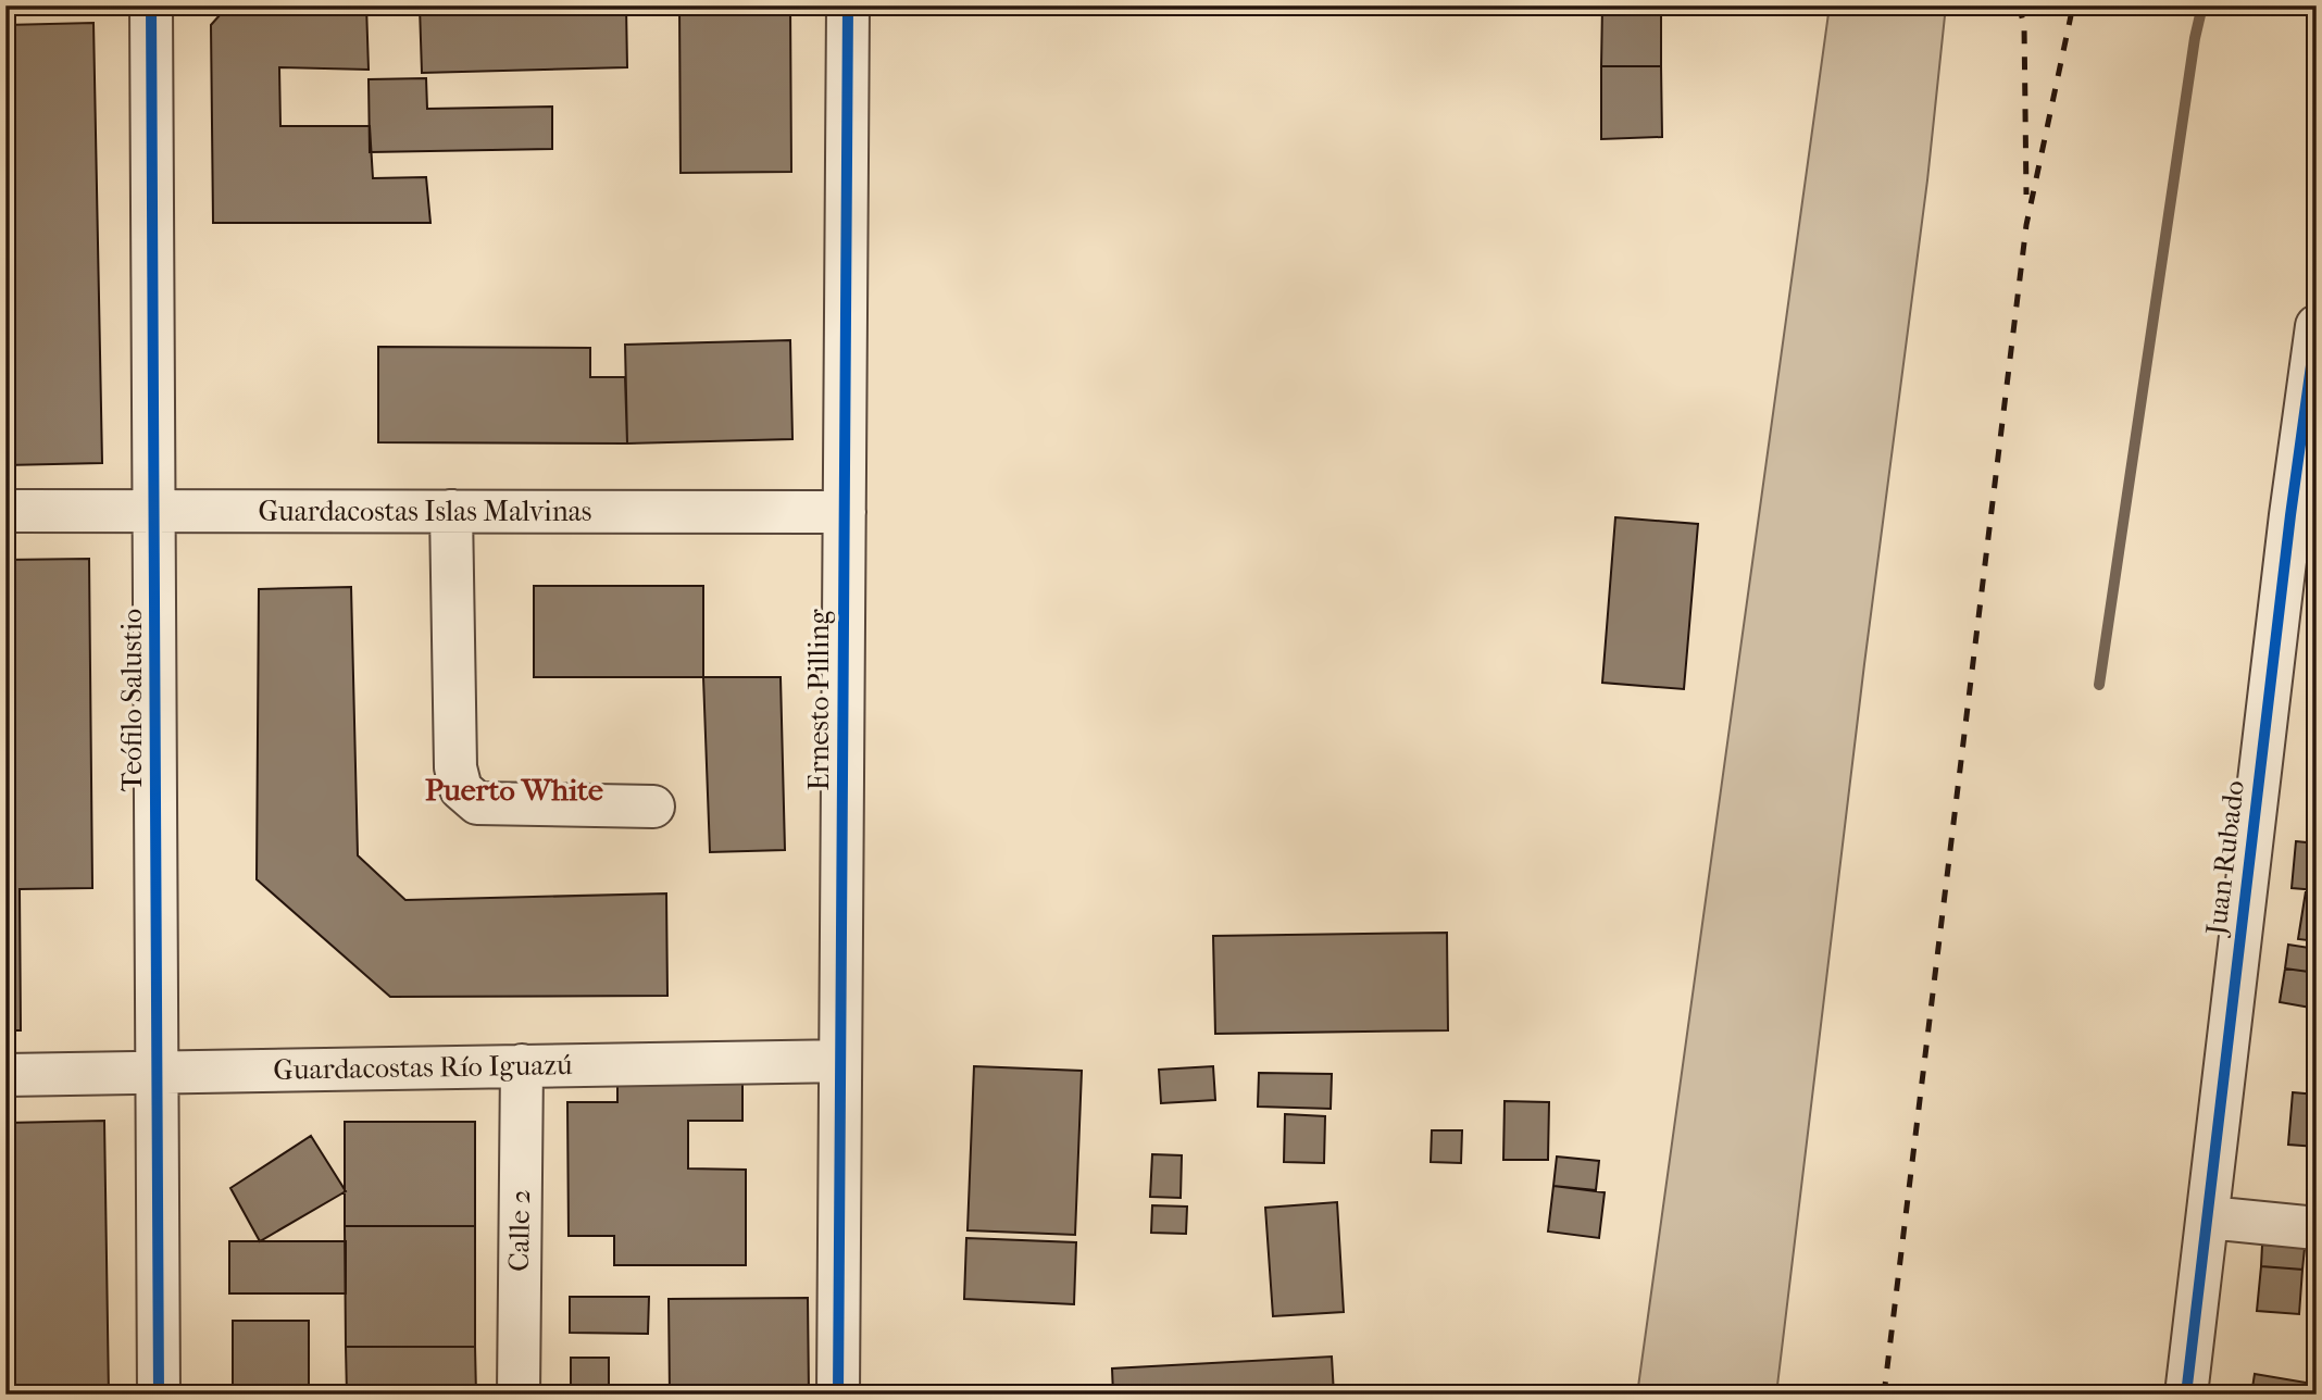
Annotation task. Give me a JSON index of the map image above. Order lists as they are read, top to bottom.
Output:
{
  "streets": {
    "street": [
      "Guardacostas Islas Malvinas",
      "Teófilo Salustio",
      "Ernesto Pilling",
      "Juan Rubado",
      "Guardacostas Río Iguazú",
      "Calle 2"
    ]
  },
  "crossings": [
    ["Guardacostas Islas Malvinas", "Teófilo Salustio"],
    ["Guardacostas Islas Malvinas", "Ernesto Pilling"],
    ["Teófilo Salustio", "Guardacostas Río Iguazú"],
    ["Ernesto Pilling", "Guardacostas Río Iguazú"],
    ["Guardacostas Río Iguazú", "Calle 2"]
  ],
  "districts": ["Puerto White"]
}
